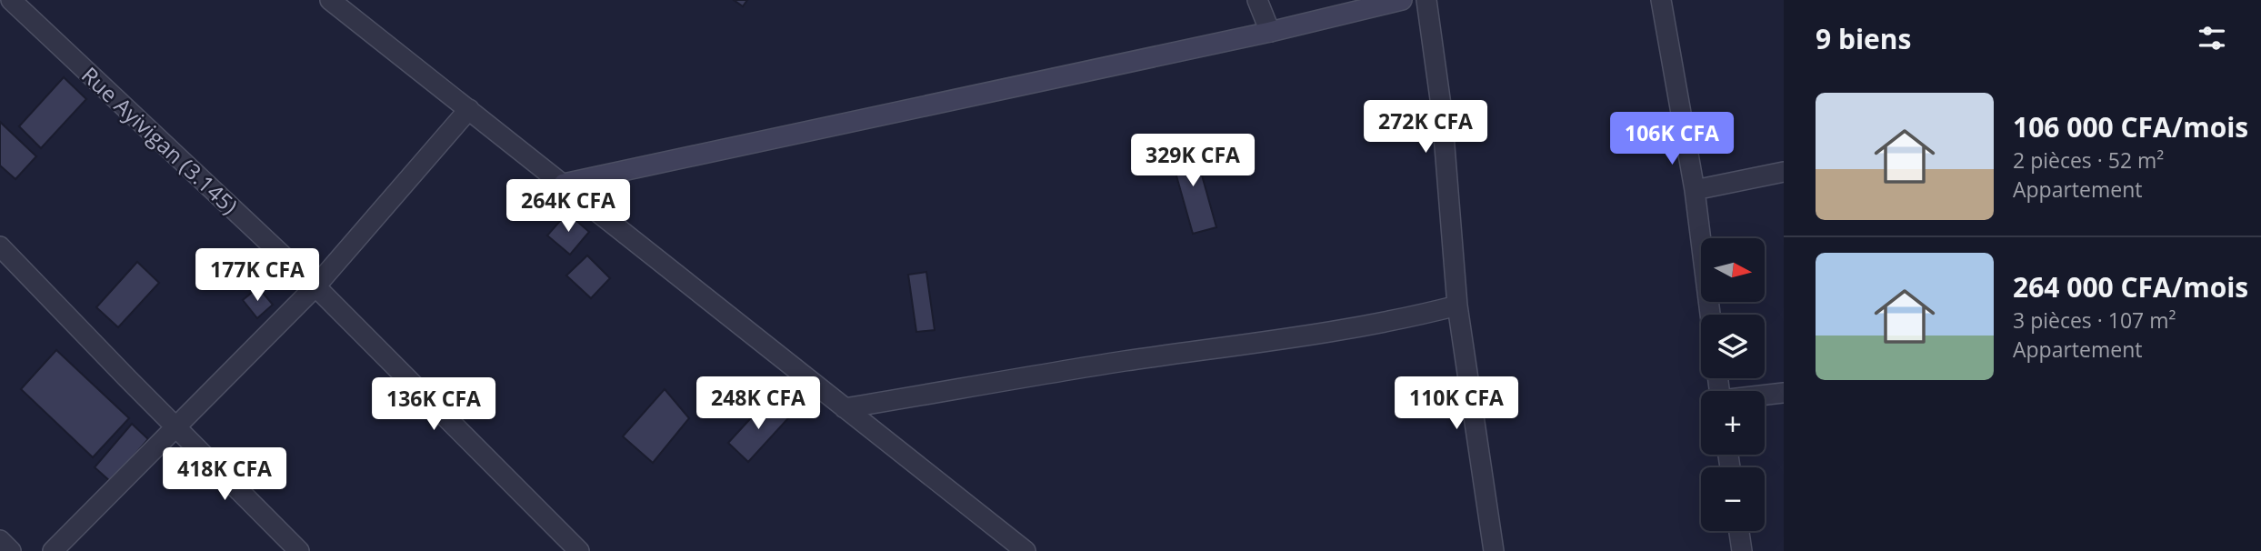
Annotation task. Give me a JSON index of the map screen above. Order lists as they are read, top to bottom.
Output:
{
  "streets": {
    "street": ["Rue Ayivigan (3.145)"]
  },
  "north": "right",
  "page": {
    "heading": "9 biens",
    "list": [
      {
        "name": "106 000 CFA/mois",
        "note": "2 pièces · 52 m² · Appartement"
      },
      {
        "name": "264 000 CFA/mois",
        "note": "3 pièces · 107 m² · Appartement"
      }
    ],
    "price": [
      "272K CFA",
      "106K CFA",
      "329K CFA",
      "264K CFA",
      "177K CFA",
      "248K CFA",
      "110K CFA",
      "136K CFA",
      "418K CFA"
    ],
    "map_buttons": ["+", "−"]
  }
}
